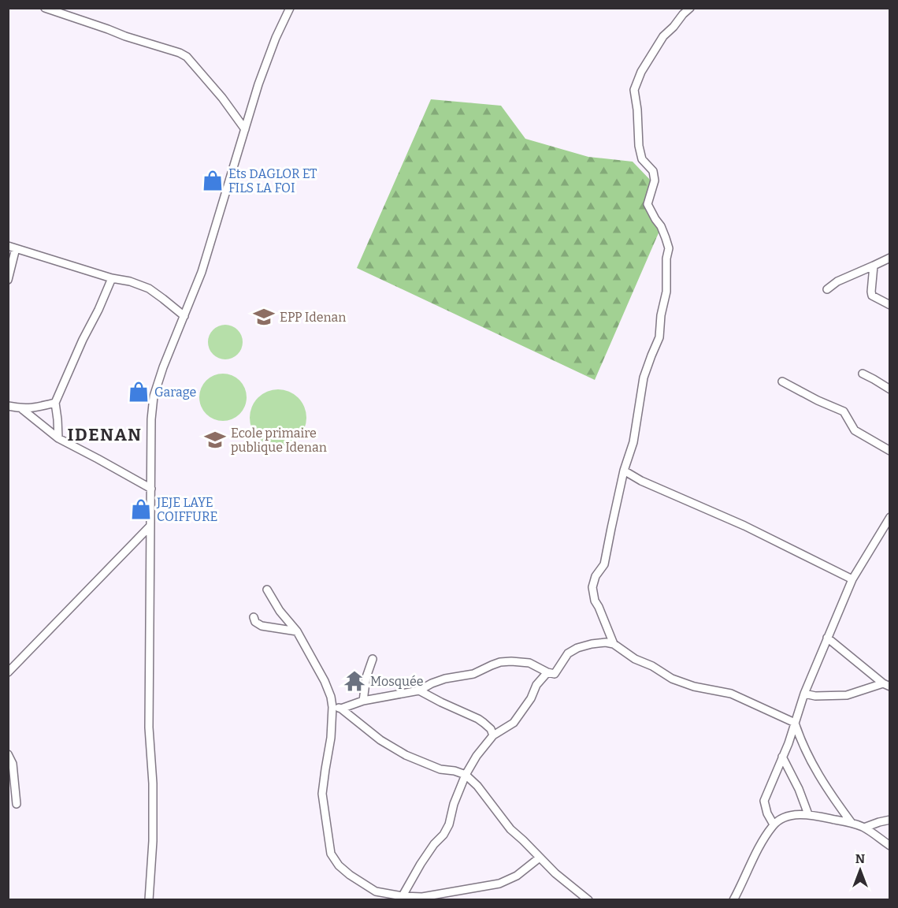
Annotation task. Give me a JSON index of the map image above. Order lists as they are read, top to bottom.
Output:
{
  "districts": ["IDENAN"],
  "places": {
    "shop": ["Ets DAGLOR ET FILS LA FOI", "Garage", "JEJE LAYE COIFFURE"],
    "school or university": ["EPP Idenan", "Ecole primaire publique Idenan"],
    "temple": ["Mosquée"]
  },
  "north": "top"
}
